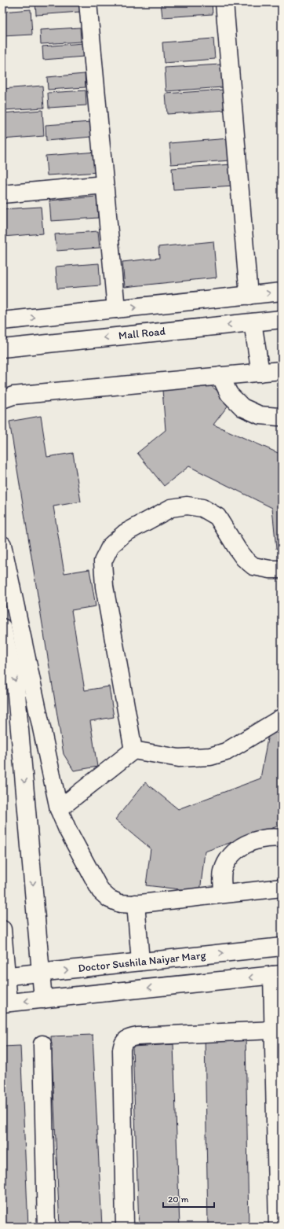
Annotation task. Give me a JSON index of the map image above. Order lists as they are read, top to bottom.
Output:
{
  "streets": {
    "street": ["Mall Road", "Doctor Sushila Naiyar Marg"]
  },
  "scale_bar": "20 m"
}
